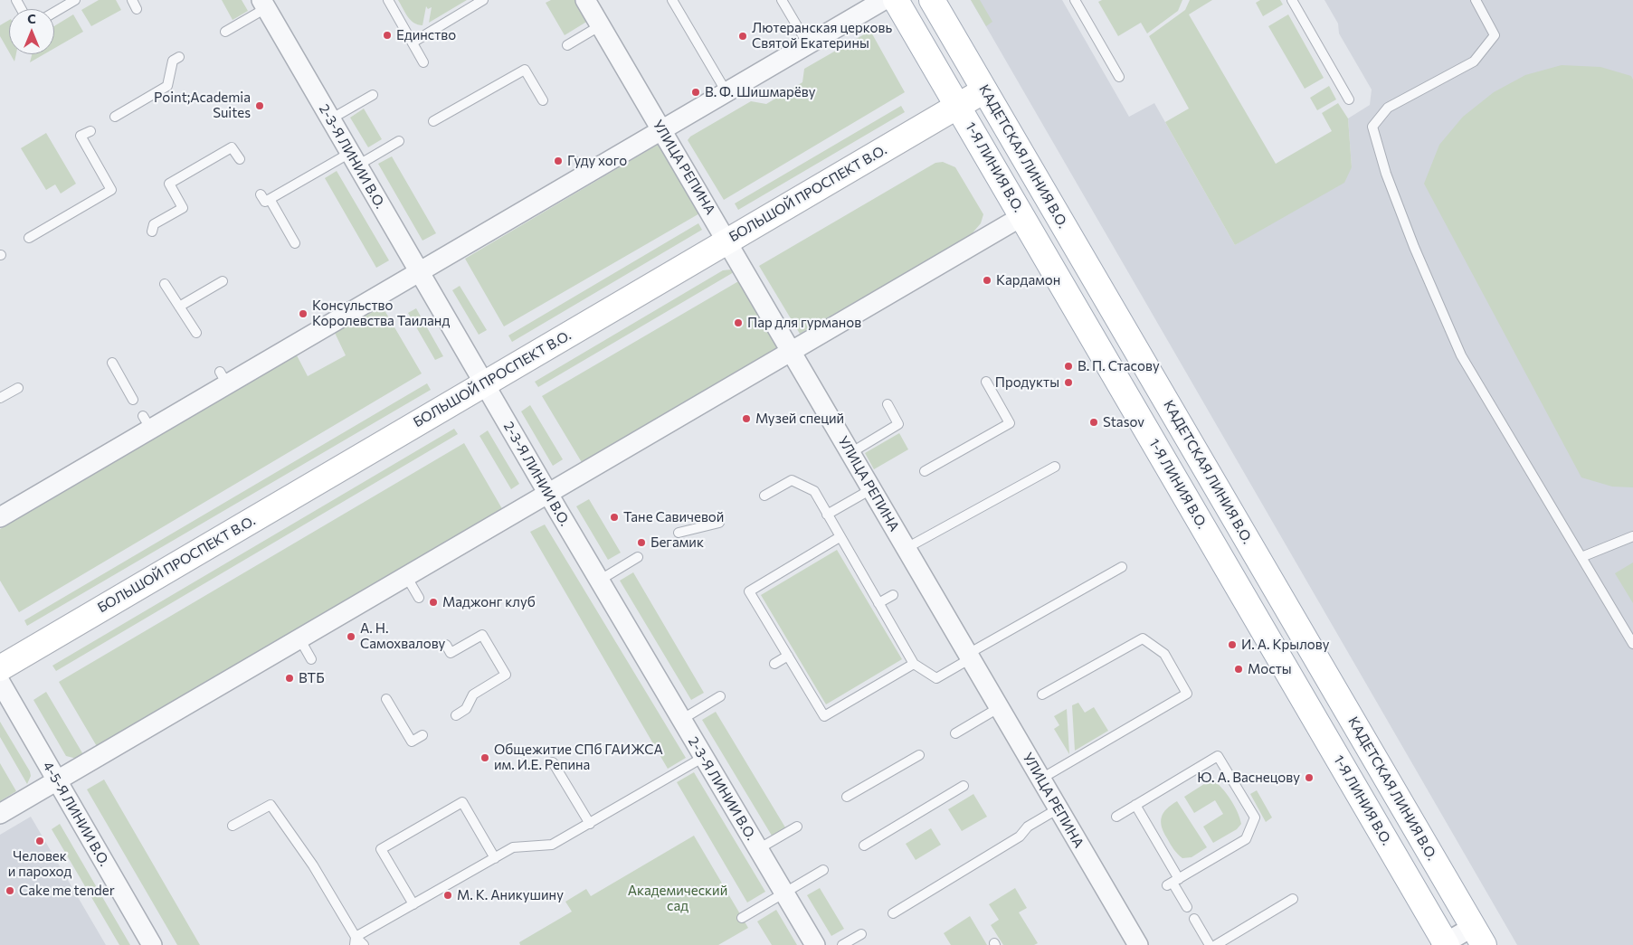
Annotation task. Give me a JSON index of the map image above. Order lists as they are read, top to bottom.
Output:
{
  "streets": {
    "main road": ["КАДЕТСКАЯ ЛИНИЯ В.О.", "1-Я ЛИНИЯ В.О.", "БОЛЬШОЙ ПРОСПЕКТ В.О."],
    "street": ["2-3-Я ЛИНИИ В.О.", "УЛИЦА РЕПИНА", "4-5-Я ЛИНИИ В.О."]
  },
  "crossings": [
    ["2-3-Я ЛИНИИ В.О.", "БОЛЬШОЙ ПРОСПЕКТ В.О."],
    ["КАДЕТСКАЯ ЛИНИЯ В.О.", "БОЛЬШОЙ ПРОСПЕКТ В.О."],
    ["УЛИЦА РЕПИНА", "БОЛЬШОЙ ПРОСПЕКТ В.О."],
    ["1-Я ЛИНИЯ В.О.", "БОЛЬШОЙ ПРОСПЕКТ В.О."]
  ],
  "parks": ["Академический сад"],
  "places": [
    "Единство",
    "Лютеранская церковь Святой Екатерины",
    "В. Ф. Шишмарёву",
    "Point;Academia Suites",
    "Гуду хого",
    "Кардамон",
    "Консульство Королевства Таиланд",
    "Пар для гурманов",
    "В. П. Стасову",
    "Продукты",
    "Музей специй",
    "Stasov",
    "Тане Савичевой",
    "Бегамик",
    "Маджонг клуб",
    "А. Н. Самохвалову",
    "И. А. Крылову",
    "Мосты",
    "ВТБ",
    "Общежитие СПб ГАИЖСА им. И.Е. Репина",
    "Ю. А. Васнецову",
    "Человек и пароход",
    "Cake me tender",
    "М. К. Аникушину"
  ],
  "north": "top"
}
